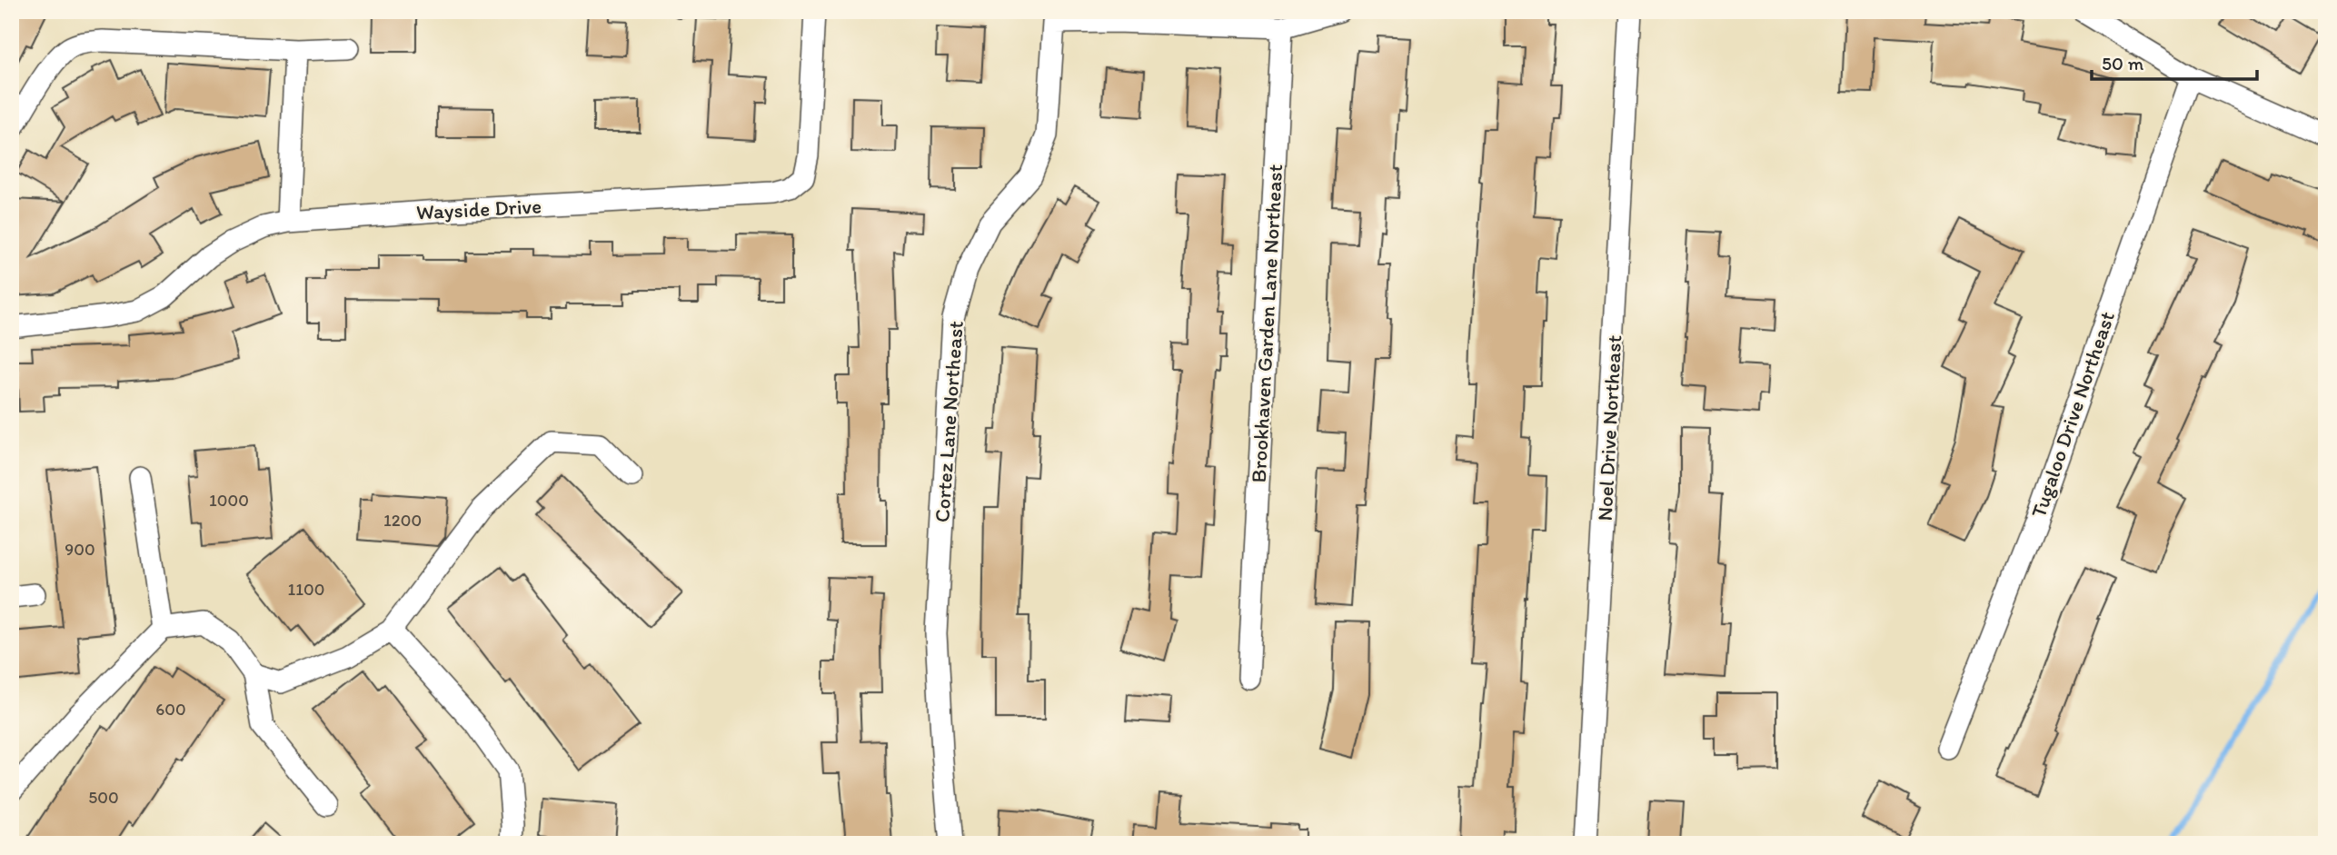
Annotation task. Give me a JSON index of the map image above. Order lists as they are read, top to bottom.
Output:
{
  "streets": {
    "street": [
      "Wayside Drive",
      "Brookhaven Garden Lane Northeast",
      "Tugaloo Drive Northeast",
      "Cortez Lane Northeast",
      "Noel Drive Northeast"
    ]
  },
  "crossings": [
    ["Brookhaven Garden Lane Northeast", "Cortez Lane Northeast"]
  ],
  "house_numbers": [
    "1000",
    "1200",
    "900",
    "1100",
    "600",
    "500"
  ],
  "scale_bar": "50 m"
}
